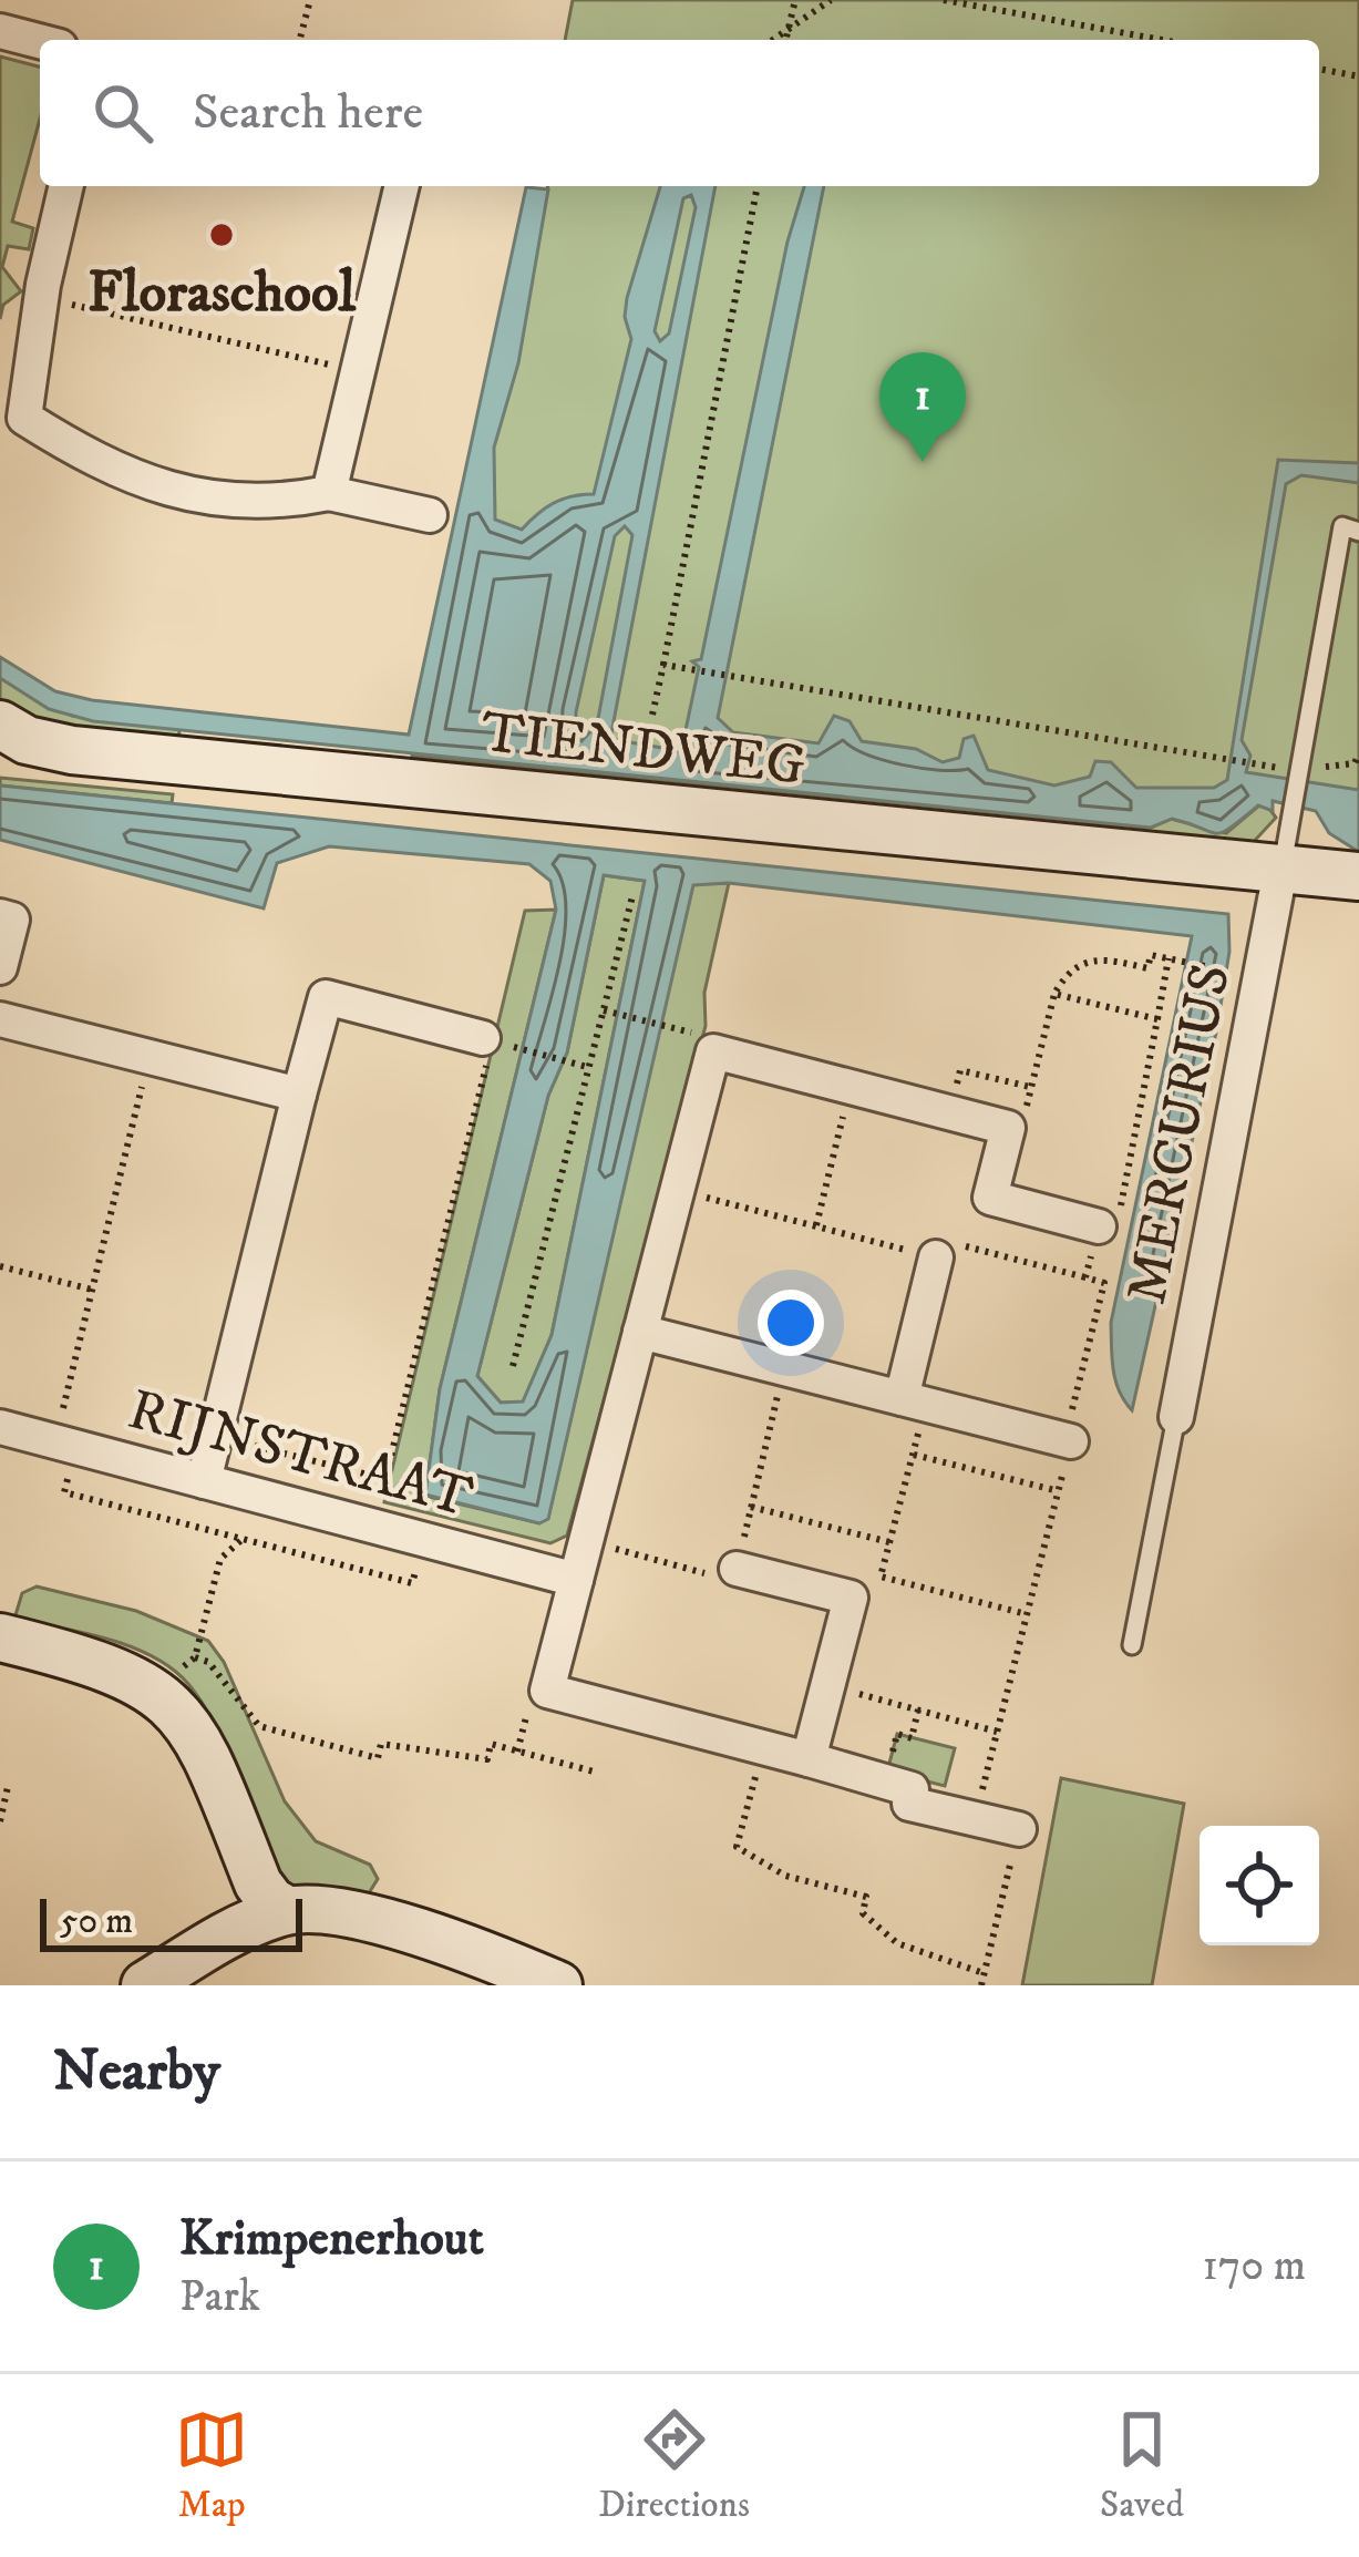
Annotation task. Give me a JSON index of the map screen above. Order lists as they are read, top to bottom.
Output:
{
  "streets": {
    "street": ["TIENDWEG", "MERCURIUS", "RIJNSTRAAT"]
  },
  "crossings": [
    ["TIENDWEG", "MERCURIUS"]
  ],
  "places": ["Floraschool"],
  "scale_bar": "50 m",
  "page": {
    "search": "Search here",
    "pins": "1",
    "scale": "50 m",
    "heading": "Nearby",
    "list": [
      {
        "mark": "1",
        "name": "Krimpenerhout",
        "note": "Park",
        "value": "170 m"
      }
    ],
    "nav": ["Map", "Directions", "Saved"]
  }
}
